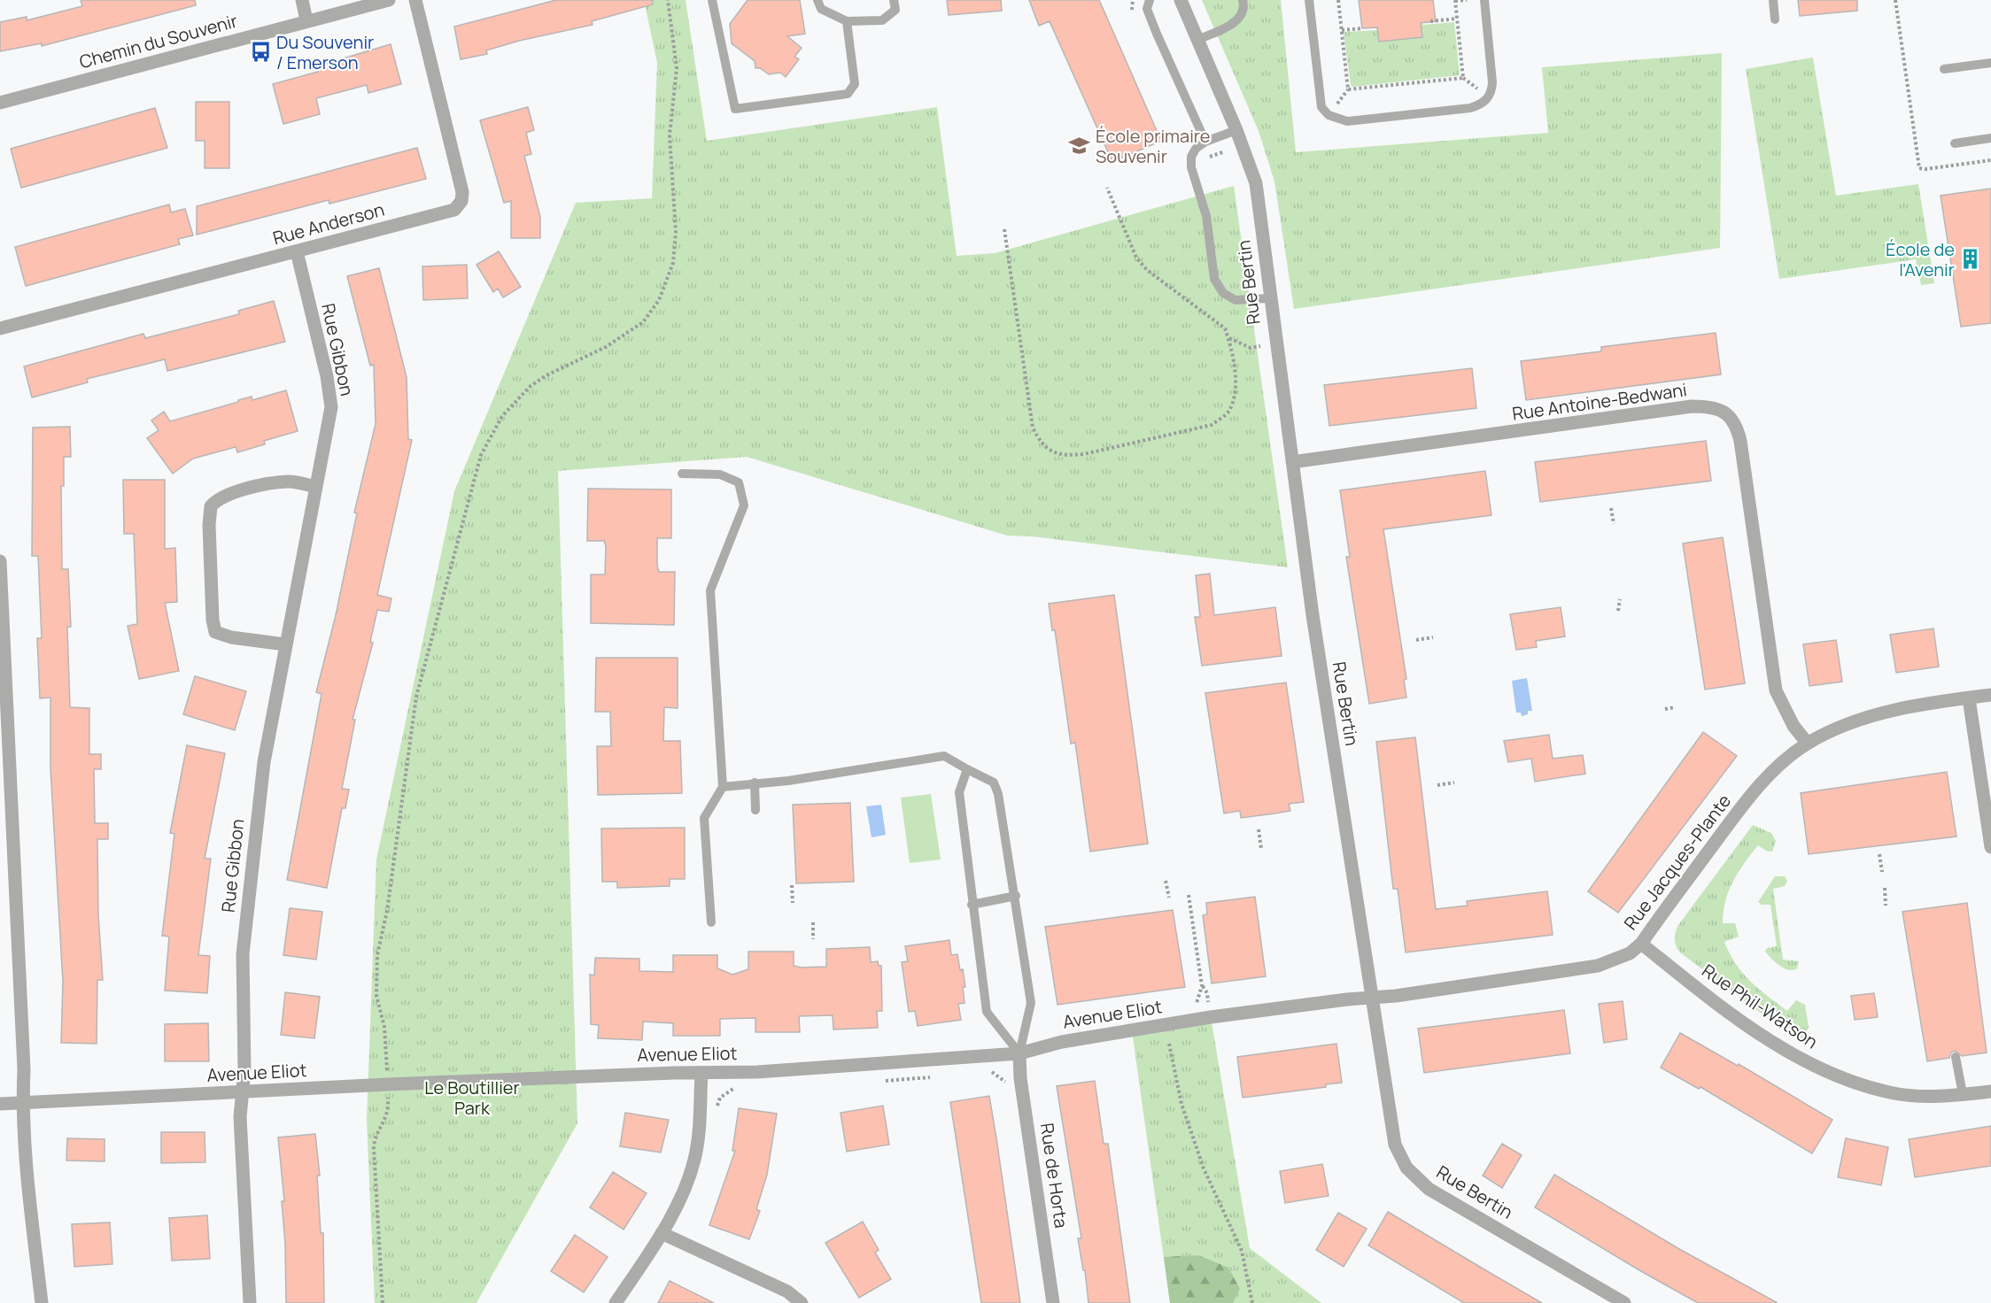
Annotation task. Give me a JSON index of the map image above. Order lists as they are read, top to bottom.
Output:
{
  "streets": {
    "street": [
      "Chemin du Souvenir",
      "Rue Anderson",
      "Rue Bertin",
      "Rue Gibbon",
      "Rue Antoine-Bedwani",
      "Rue Jacques-Plante",
      "Rue Phil-Watson",
      "Avenue Eliot",
      "Rue de Horta"
    ]
  },
  "crossings": [
    ["Rue Anderson", "Rue Gibbon"],
    ["Rue Bertin", "Rue Antoine-Bedwani"],
    ["Rue Bertin", "Rue Jacques-Plante"],
    ["Rue Bertin", "Avenue Eliot"],
    ["Rue Gibbon", "Avenue Eliot"],
    ["Rue Antoine-Bedwani", "Rue Jacques-Plante"],
    ["Rue Jacques-Plante", "Rue Phil-Watson"],
    ["Rue Jacques-Plante", "Avenue Eliot"],
    ["Avenue Eliot", "Rue de Horta"]
  ],
  "parks": ["Le Boutillier Park"],
  "places": {
    "bus stop": ["Du Souvenir / Emerson"],
    "school or university": ["École primaire Souvenir"],
    "building": ["École de l'Avenir"]
  }
}
